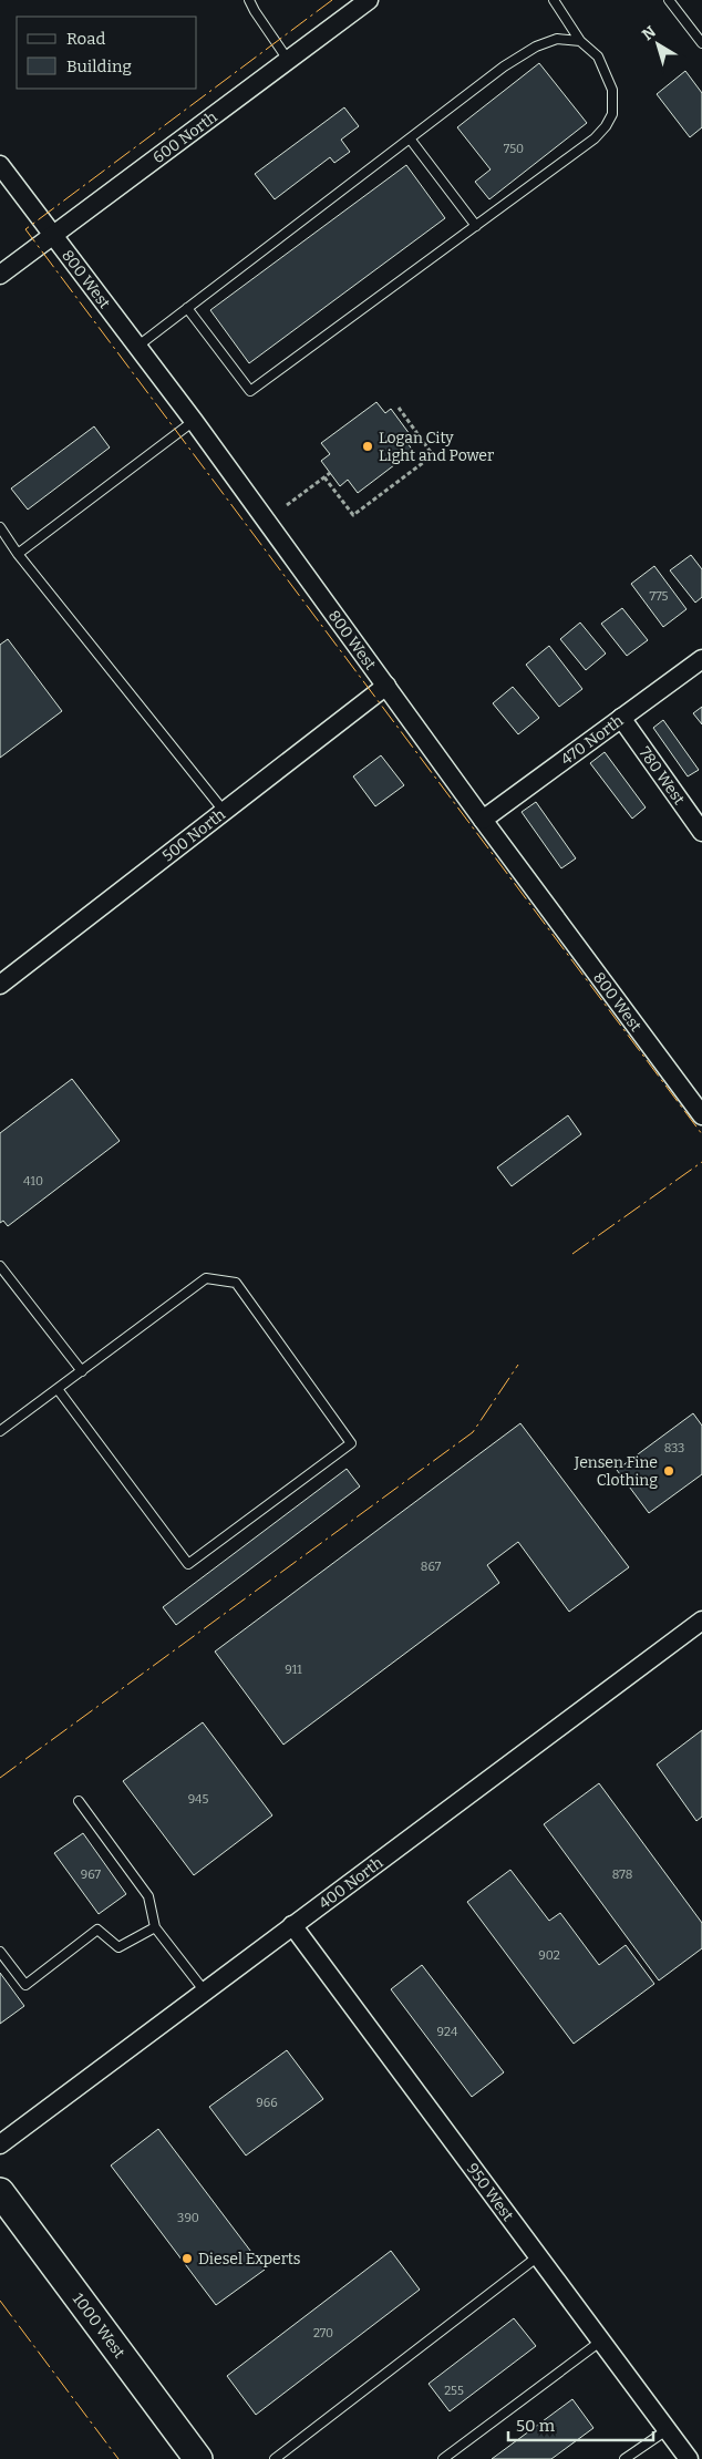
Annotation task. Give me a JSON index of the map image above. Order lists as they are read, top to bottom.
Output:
{
  "streets": {
    "main road": ["1000 West"],
    "street": [
      "600 North",
      "800 West",
      "470 North",
      "780 West",
      "500 North",
      "400 North",
      "950 West"
    ]
  },
  "crossings": [
    ["600 North", "800 West"],
    ["800 West", "470 North"],
    ["800 West", "500 North"],
    ["470 North", "780 West"],
    ["400 North", "950 West"]
  ],
  "places": ["Logan City Light and Power", "Jensen Fine Clothing", "Diesel Experts"],
  "house_numbers": [
    "750",
    "775",
    "410",
    "833",
    "867",
    "911",
    "945",
    "967",
    "878",
    "902",
    "924",
    "966",
    "390",
    "270",
    "255"
  ],
  "legend": ["Road", "Building"],
  "scale_bar": "50 m",
  "north": "top left"
}
